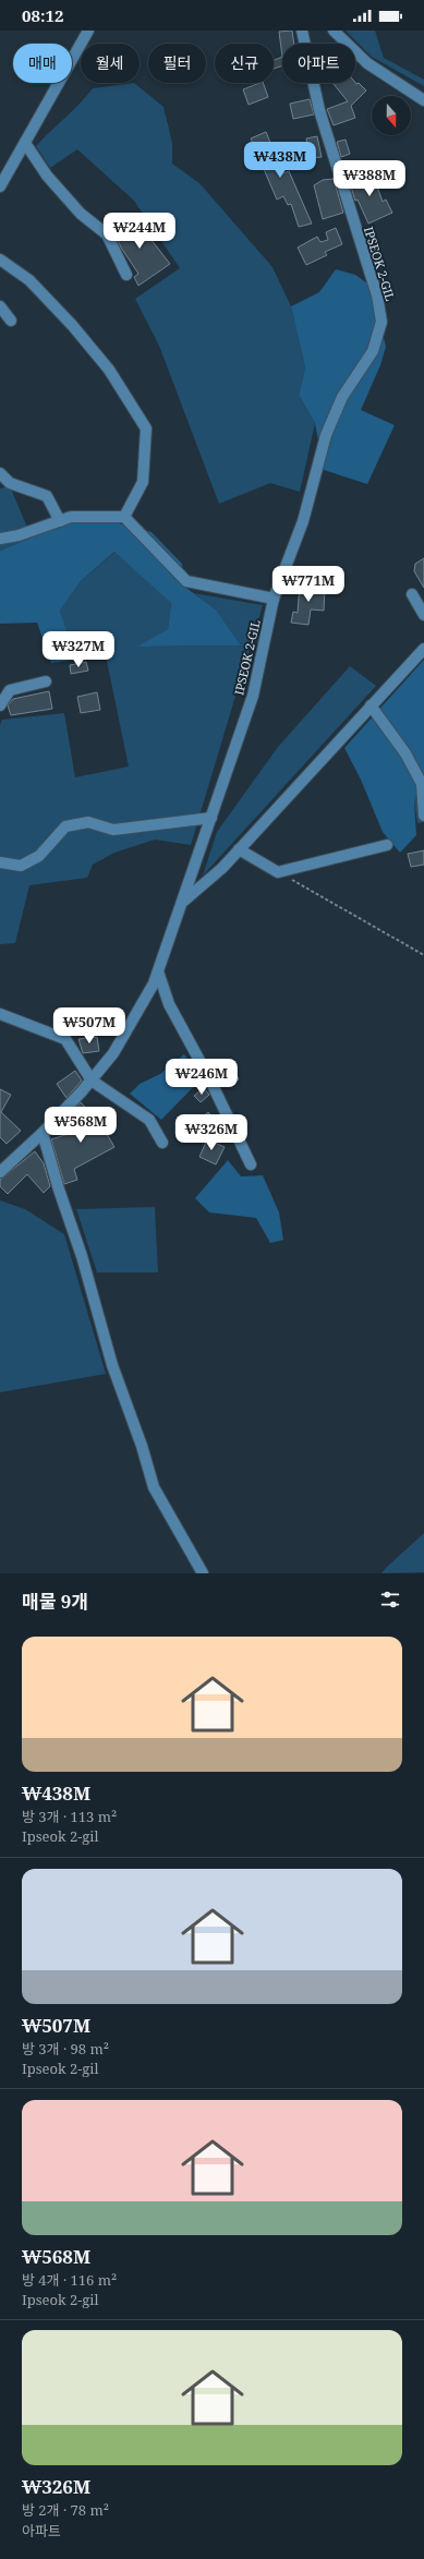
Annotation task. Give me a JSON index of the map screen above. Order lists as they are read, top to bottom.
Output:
{
  "streets": {
    "street": ["IPSEOK 2-GIL"]
  },
  "north": "bottom",
  "page": {
    "status": "08:12",
    "chip": [
      "매매",
      "월세",
      "필터",
      "신규",
      "아파트"
    ],
    "price": [
      "₩438M",
      "₩388M",
      "₩244M",
      "₩771M",
      "₩327M",
      "₩507M",
      "₩246M",
      "₩568M",
      "₩326M"
    ],
    "heading": "매물 9개",
    "list": [
      {
        "name": "₩438M",
        "note": "방 3개 · 113 m² · Ipseok 2-gil"
      },
      {
        "name": "₩507M",
        "note": "방 3개 · 98 m² · Ipseok 2-gil"
      },
      {
        "name": "₩568M",
        "note": "방 4개 · 116 m² · Ipseok 2-gil"
      },
      {
        "name": "₩326M",
        "note": "방 2개 · 78 m² · 아파트"
      }
    ]
  }
}
